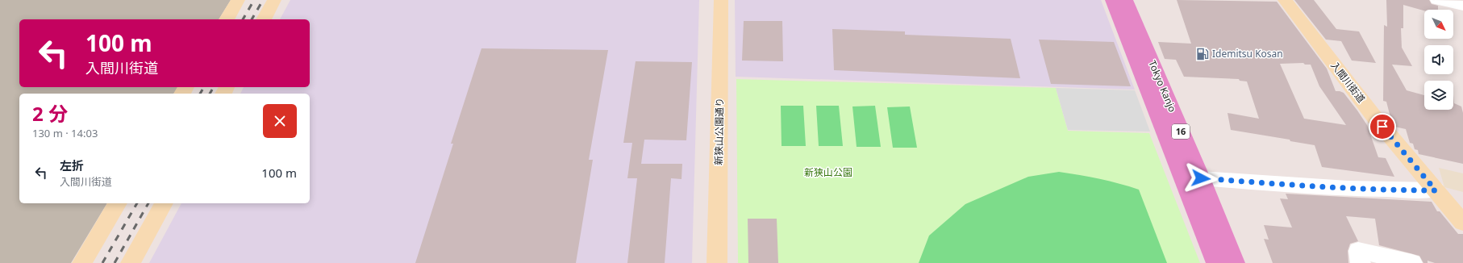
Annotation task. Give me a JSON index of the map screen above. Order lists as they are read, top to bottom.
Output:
{
  "streets": {
    "highway": ["Tokyo Kanjo", "16"],
    "street": ["入間川街道", "新狭山公園通り"]
  },
  "parks": ["新狭山公園"],
  "places": {
    "fuel station": ["Idemitsu Kosan"]
  },
  "north": "bottom right",
  "page": {
    "turn": ["100 m", "入間川街道"],
    "heading": ["2 分", "130 m · 14:03"],
    "list": [
      {
        "name": "左折",
        "note": "入間川街道",
        "value": "100 m"
      }
    ]
  }
}
